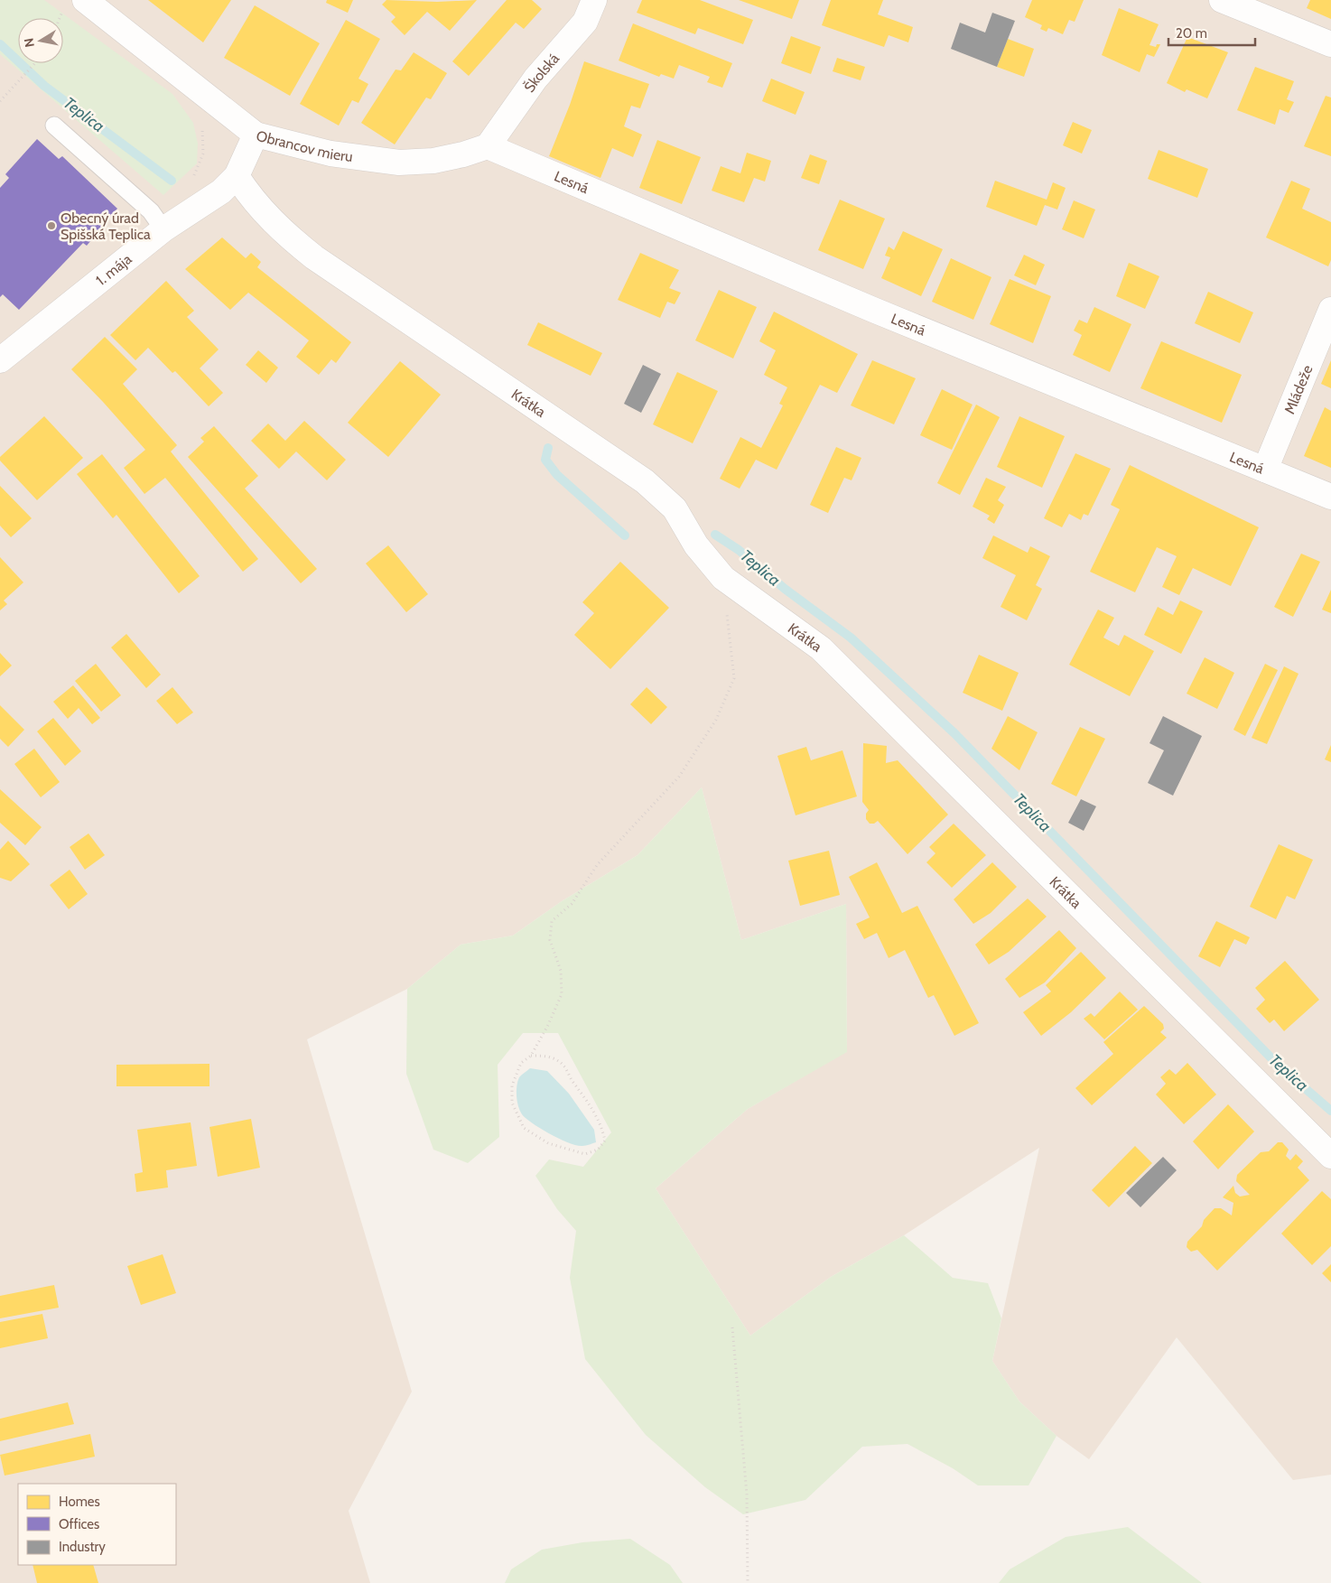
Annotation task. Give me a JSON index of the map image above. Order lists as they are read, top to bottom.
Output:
{
  "streets": {
    "street": [
      "Školská",
      "Obrancov mieru",
      "Lesná",
      "1. mája",
      "Mládeže",
      "Krátka"
    ]
  },
  "crossings": [
    ["Školská", "Obrancov mieru"],
    ["Školská", "Lesná"],
    ["Obrancov mieru", "Lesná"],
    ["Obrancov mieru", "1. mája"],
    ["Lesná", "Mládeže"],
    ["1. mája", "Krátka"]
  ],
  "water": ["Teplica"],
  "places": ["Obecný úrad Spišská Teplica"],
  "legend": ["Homes", "Offices", "Industry"],
  "scale_bar": "20 m",
  "north": "left"
}
